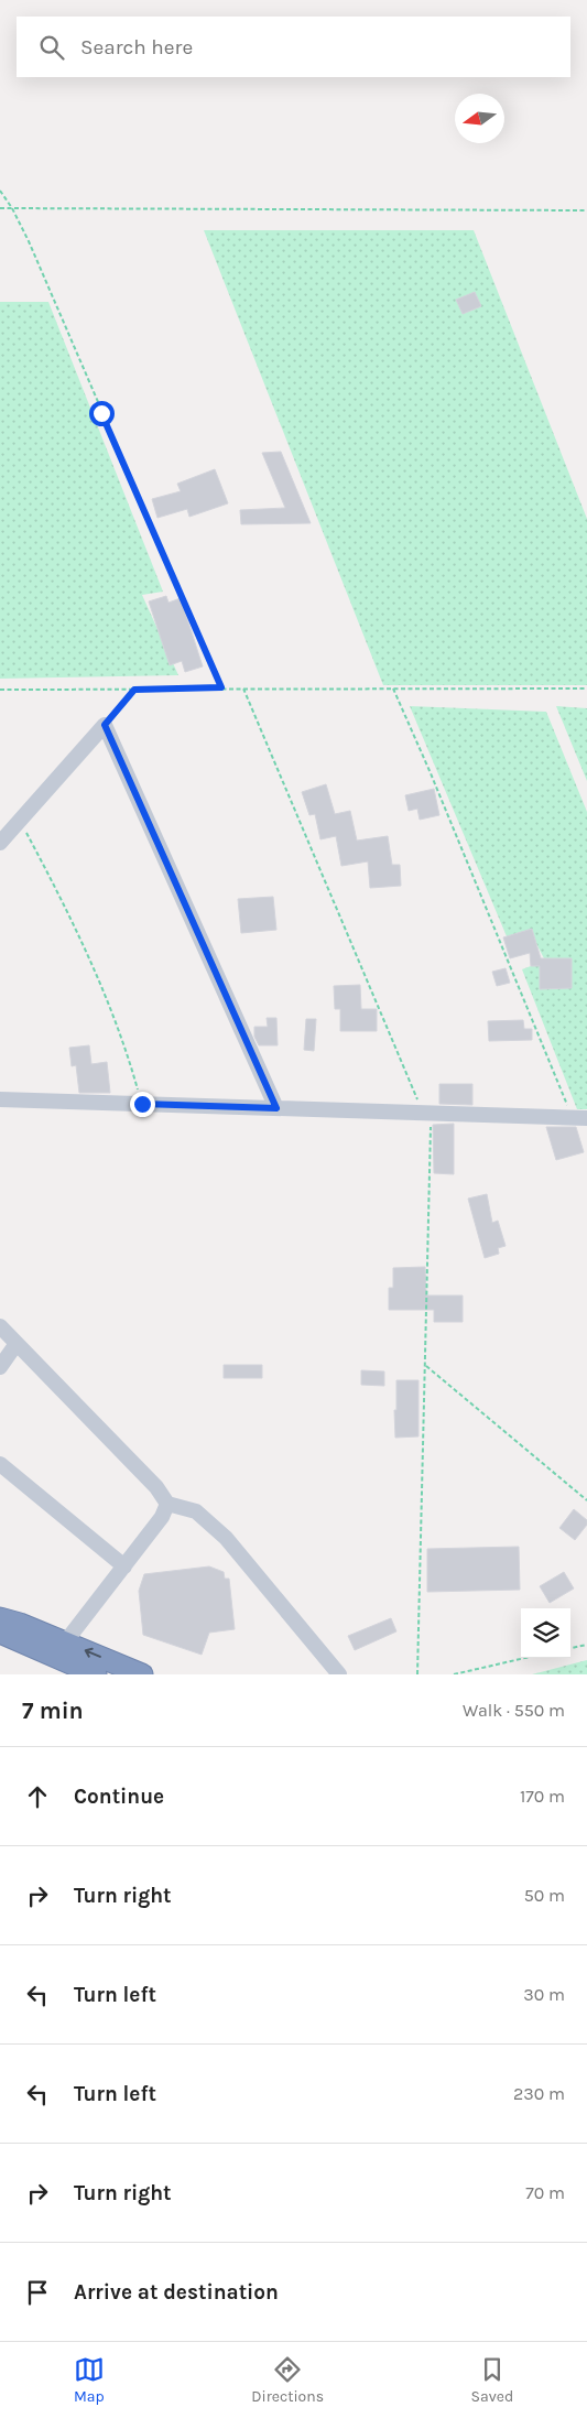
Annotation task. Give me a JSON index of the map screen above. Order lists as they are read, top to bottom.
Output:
{
  "north": "left",
  "page": {
    "search": "Search here",
    "heading": ["7 min", "Walk · 550 m"],
    "list": [
      ["Continue", "170 m"],
      ["Turn right", "50 m"],
      ["Turn left", "30 m"],
      ["Turn left", "230 m"],
      ["Turn right", "70 m"],
      "Arrive at destination"
    ],
    "nav": ["Map", "Directions", "Saved"]
  }
}
